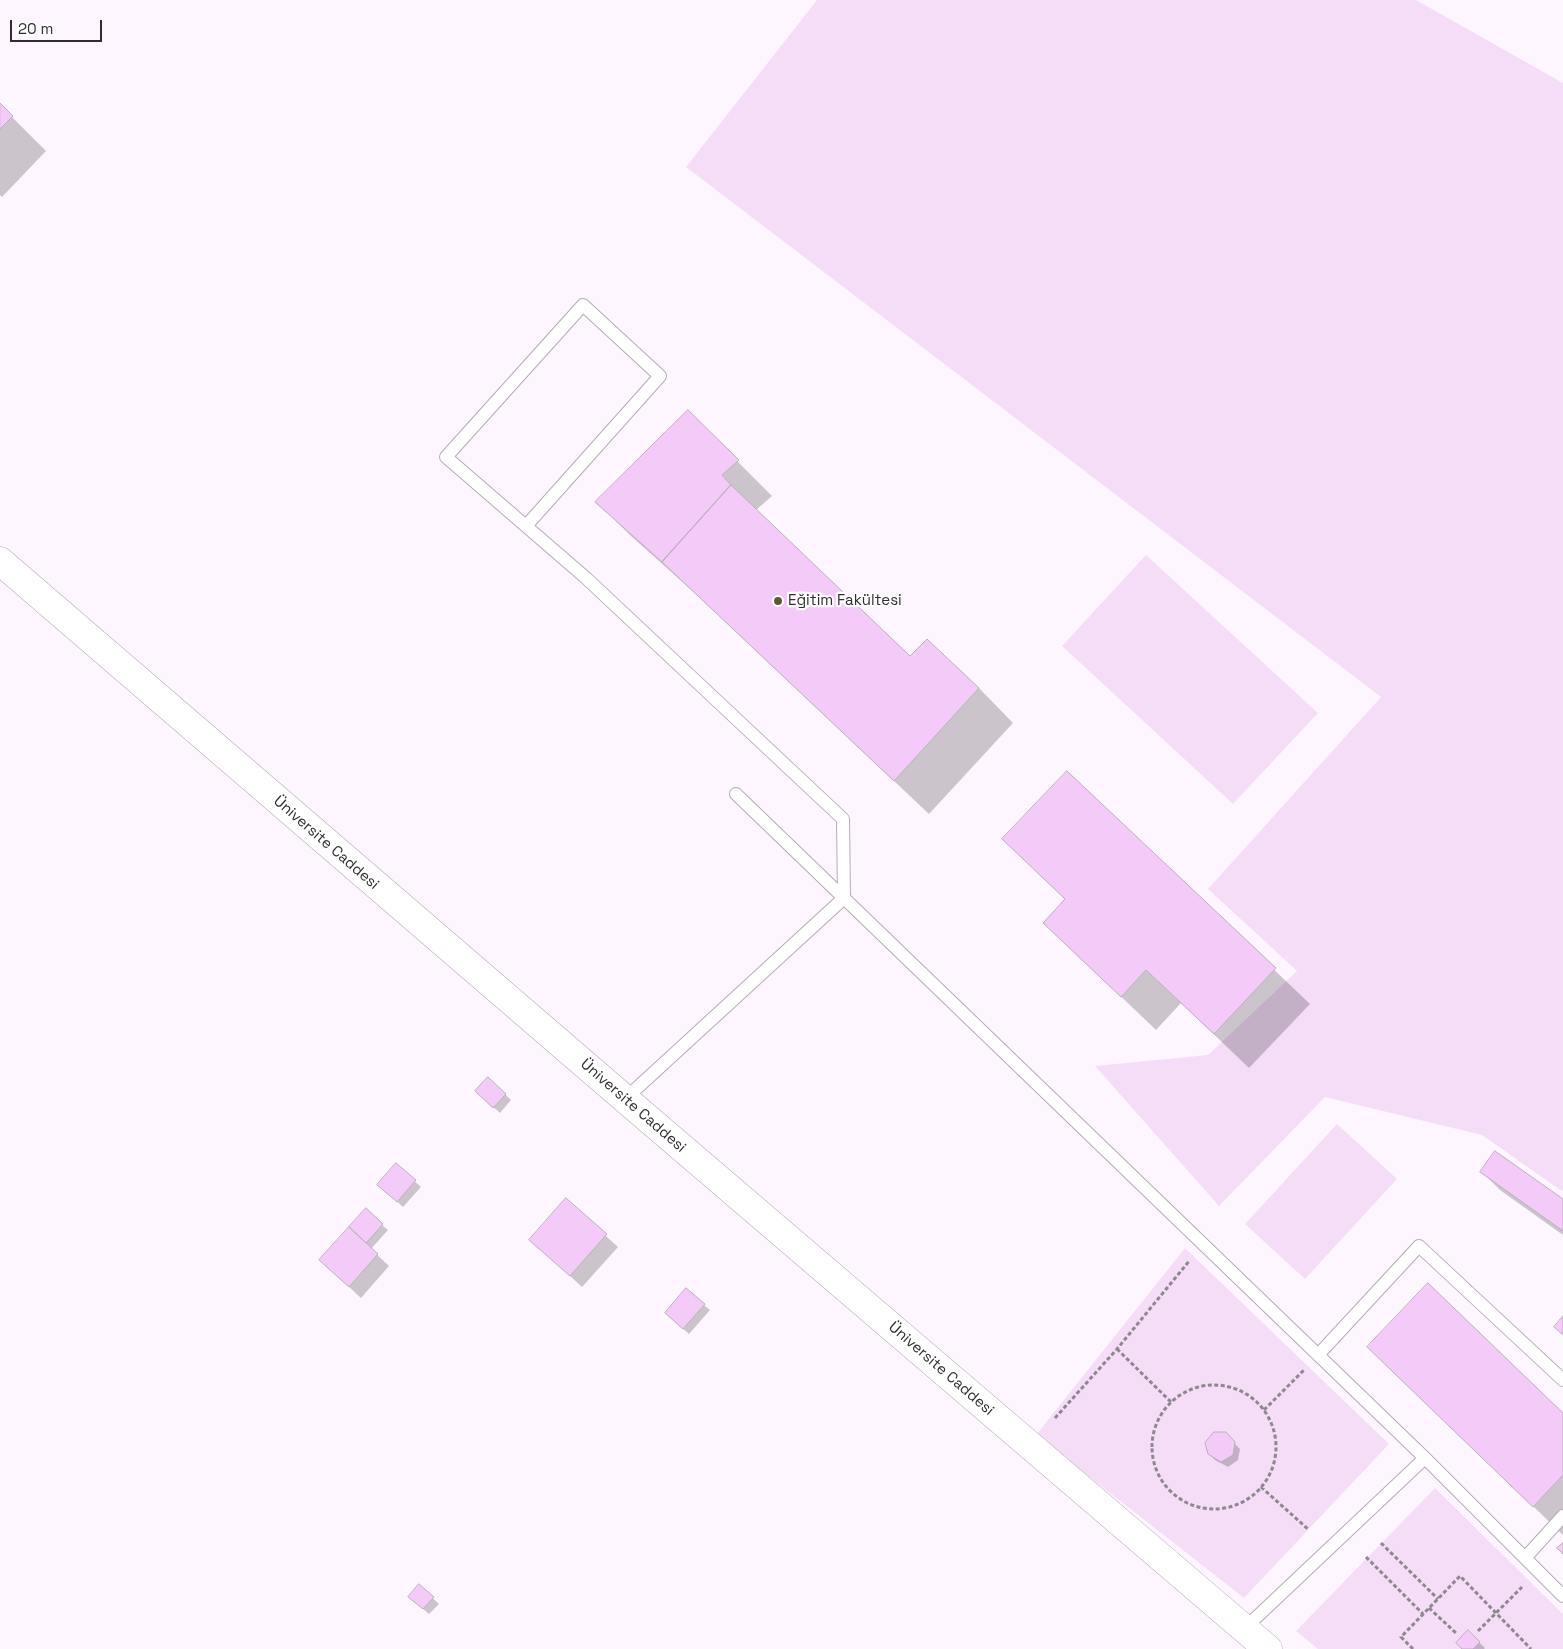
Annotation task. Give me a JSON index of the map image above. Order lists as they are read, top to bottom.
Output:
{
  "streets": {
    "street": ["Üniversite Caddesi"]
  },
  "places": ["Eğitim Fakültesi"],
  "scale_bar": "20 m"
}
